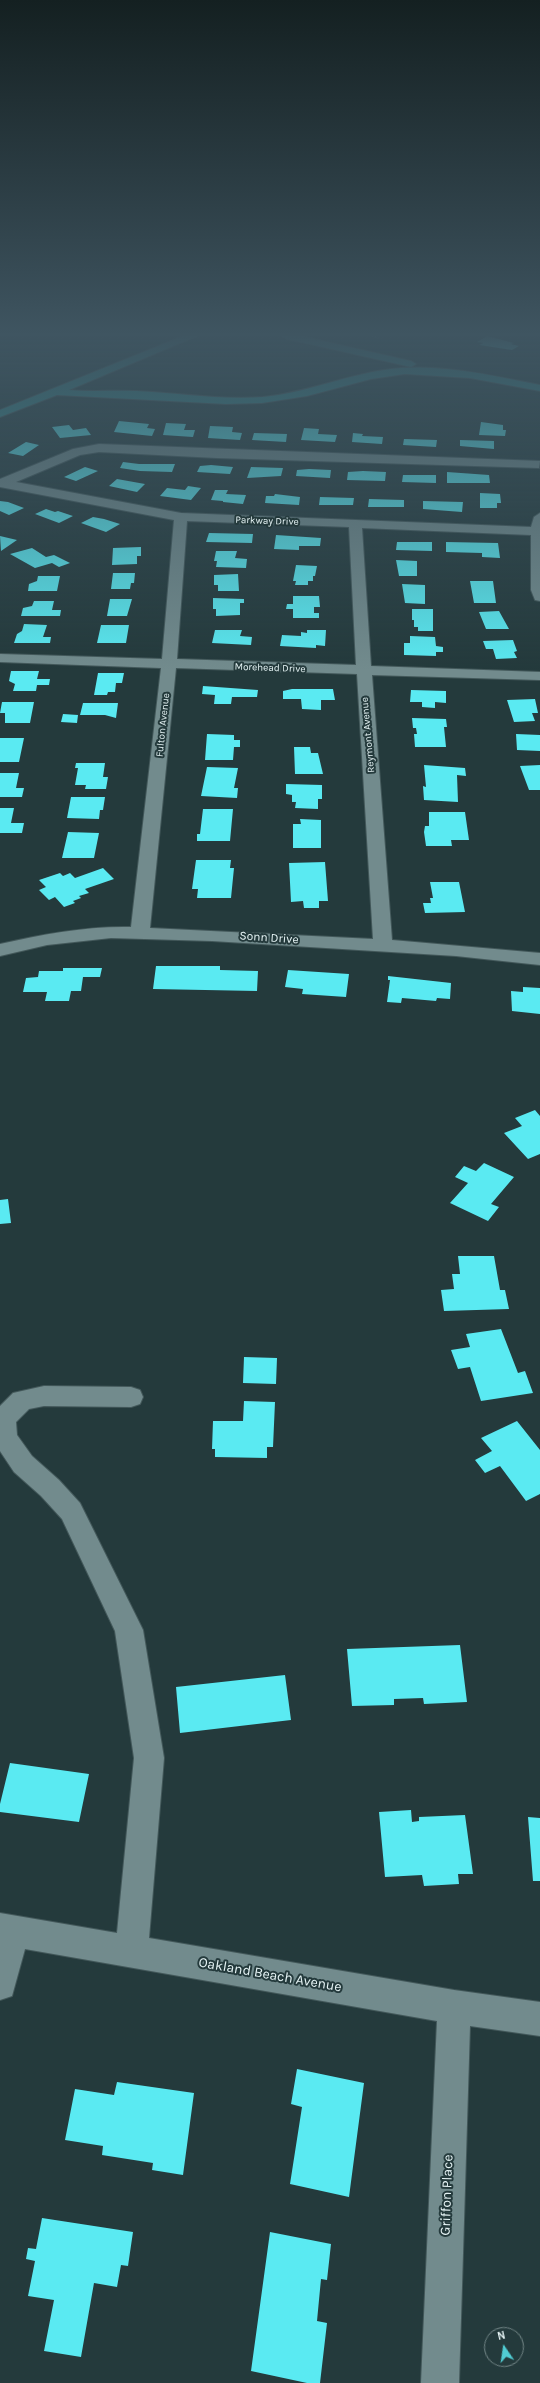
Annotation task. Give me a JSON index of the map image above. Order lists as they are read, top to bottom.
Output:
{
  "streets": {
    "street": [
      "Parkway Drive",
      "Morehead Drive",
      "Fulton Avenue",
      "Reymont Avenue",
      "Sonn Drive",
      "Oakland Beach Avenue",
      "Griffon Place"
    ]
  },
  "crossings": [
    ["Parkway Drive", "Fulton Avenue"],
    ["Parkway Drive", "Reymont Avenue"],
    ["Morehead Drive", "Fulton Avenue"],
    ["Morehead Drive", "Reymont Avenue"],
    ["Fulton Avenue", "Sonn Drive"],
    ["Reymont Avenue", "Sonn Drive"],
    ["Oakland Beach Avenue", "Griffon Place"]
  ],
  "north": "top"
}
